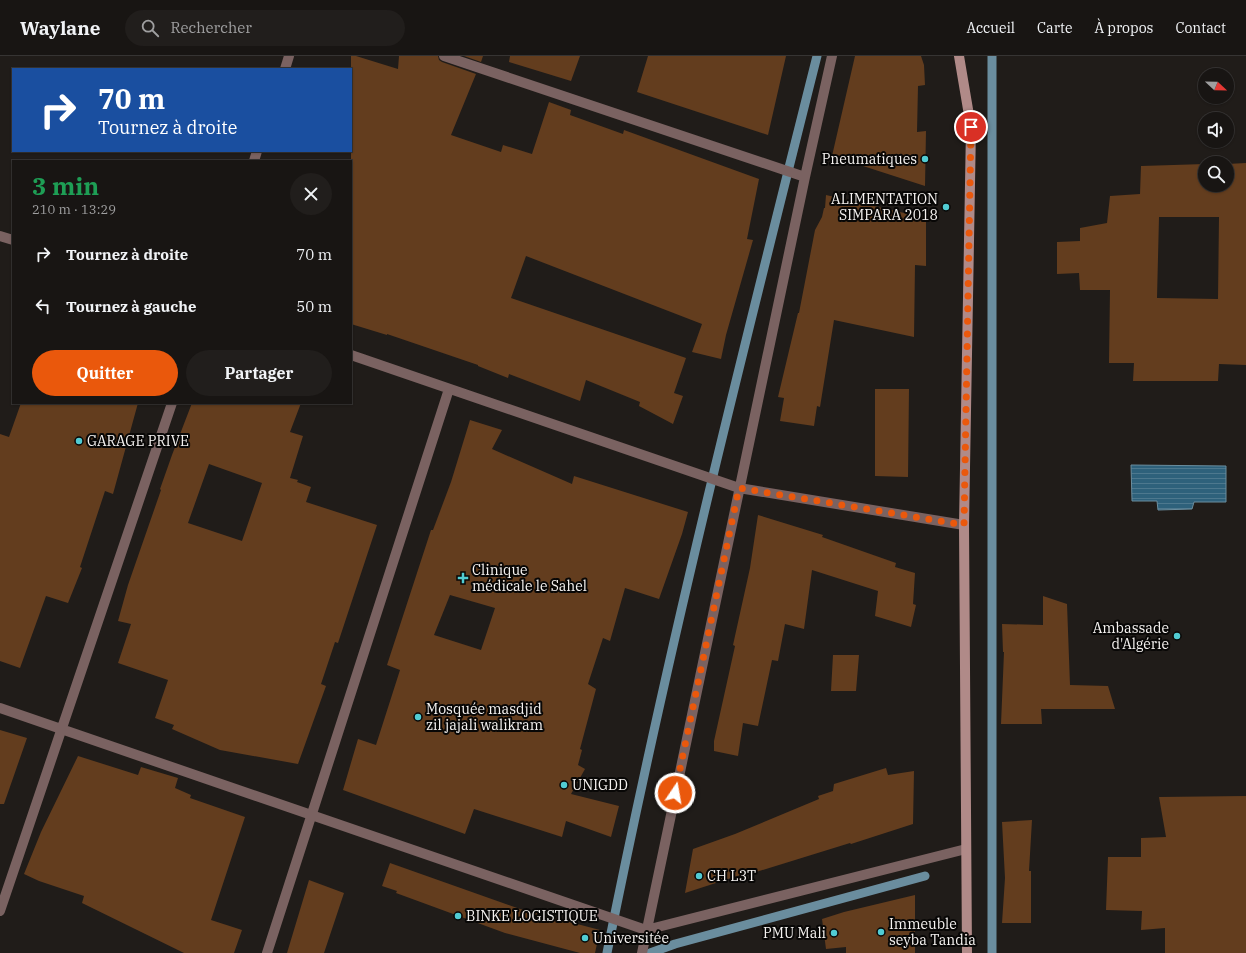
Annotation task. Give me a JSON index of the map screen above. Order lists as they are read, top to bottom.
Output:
{
  "places": {
    "other": [
      "Pneumatiques",
      "ALIMENTATION SIMPARA 2018",
      "GARAGE PRIVE",
      "Ambassade d'Algérie",
      "Mosquée masdjid zil jajali walikram",
      "UNIGDD",
      "CH L3T",
      "BINKE LOGISTIQUE",
      "Immeuble seyba Tandia",
      "PMU Mali",
      "Universitée"
    ],
    "health": ["Clinique médicale le Sahel"]
  },
  "north": "right",
  "page": {
    "header": "Waylane",
    "search": "Rechercher",
    "nav": [
      "Accueil",
      "Carte",
      "À propos",
      "Contact"
    ],
    "turn": ["70 m", "Tournez à droite"],
    "heading": ["3 min", "210 m · 13:29"],
    "list": [
      {
        "name": "Tournez à droite",
        "value": "70 m"
      },
      {
        "name": "Tournez à gauche",
        "value": "50 m"
      }
    ],
    "buttons": ["Quitter", "Partager"]
  }
}
